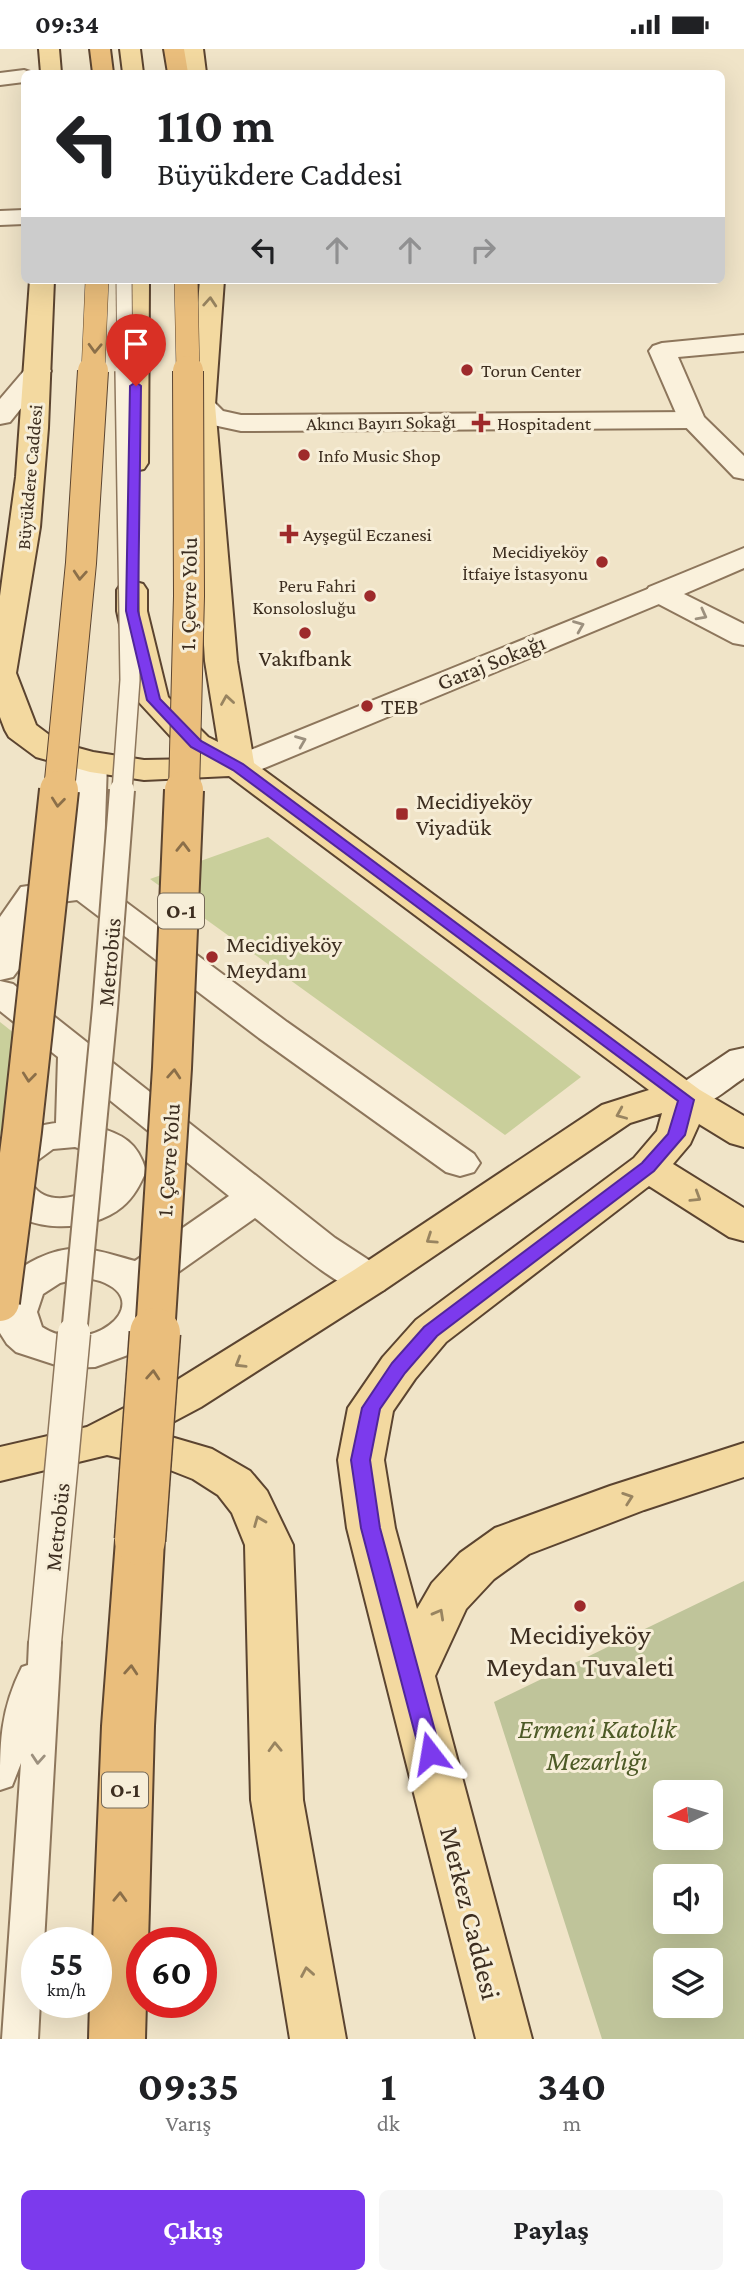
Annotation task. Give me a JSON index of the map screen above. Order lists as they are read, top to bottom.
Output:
{
  "streets": {
    "highway": ["1. Çevre Yolu", "O-1"],
    "main road": ["Büyükdere Caddesi", "Merkez Caddesi"],
    "street": ["Akıncı Bayırı Sokağı", "Garaj Sokağı"],
    "lane": ["Metrobüs"]
  },
  "one_way": ["Garaj Sokağı"],
  "parks": ["Ermeni Katolik Mezarlığı"],
  "places": {
    "other": [
      "Torun Center",
      "Info Music Shop",
      "Mecidiyeköy İtfaiye İstasyonu",
      "Peru Fahri Konsolosluğu",
      "Vakıfbank",
      "TEB",
      "Mecidiyeköy Meydanı",
      "Mecidiyeköy Meydan Tuvaleti"
    ],
    "health": ["Hospitadent", "Ayşegül Eczanesi"],
    "transit": ["Mecidiyeköy Viyadük"]
  },
  "north": "left",
  "page": {
    "status": "09:34",
    "turn": ["110 m", "Büyükdere Caddesi"],
    "speed": "55 km/h",
    "limit": "60",
    "eta": [
      "09:35",
      "Varış",
      "1",
      "dk",
      "340",
      "m"
    ],
    "buttons": ["Çıkış", "Paylaş"]
  }
}
